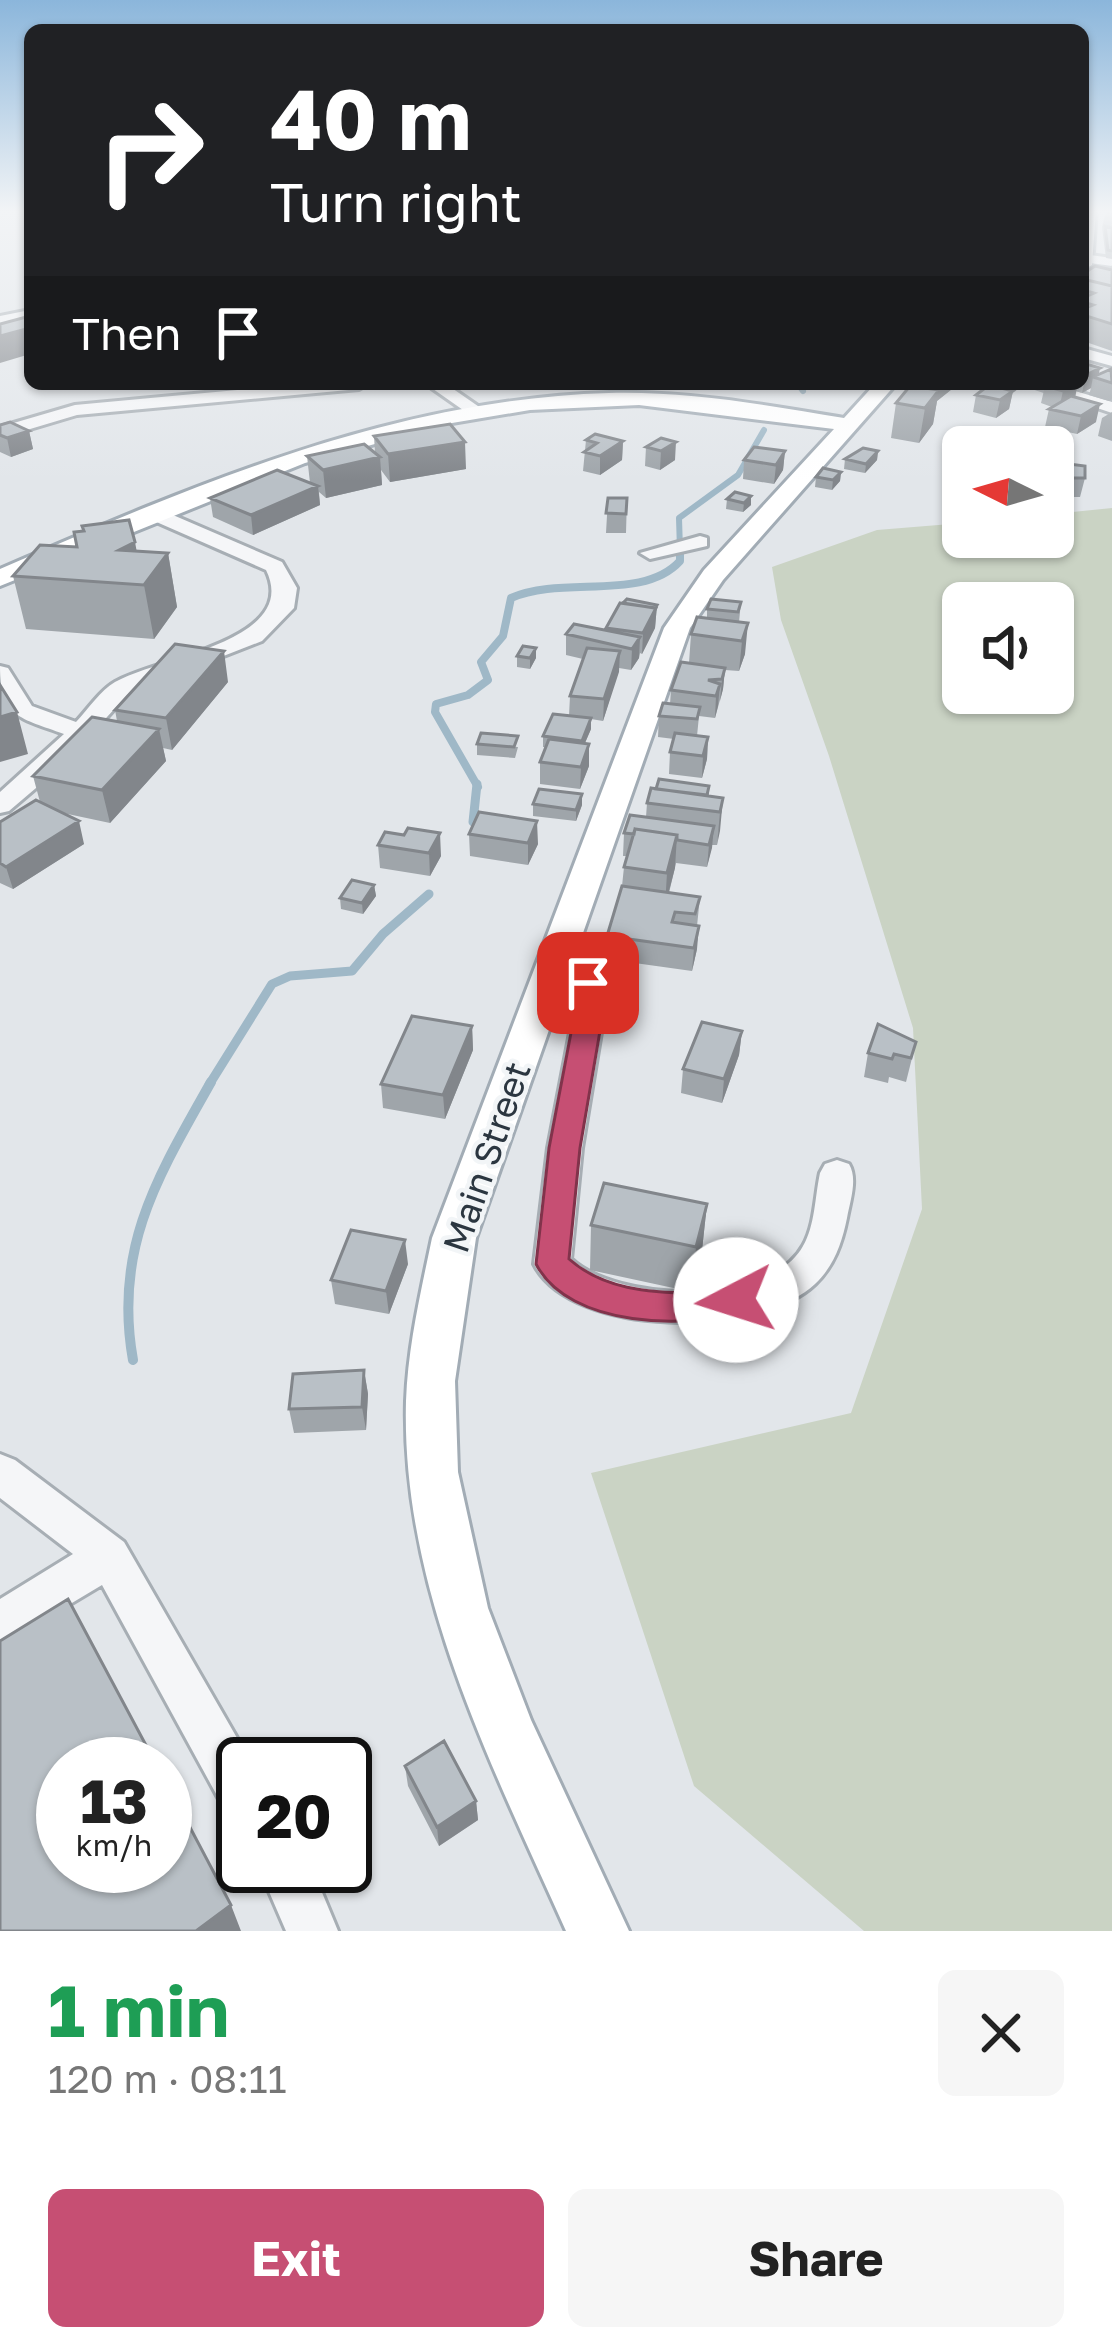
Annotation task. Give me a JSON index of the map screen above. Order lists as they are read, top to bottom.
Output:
{
  "streets": {
    "main road": ["Main Street"]
  },
  "north": "left",
  "page": {
    "turn": ["40 m", "Turn right"],
    "then": "Then",
    "speed": "13 km/h",
    "limit": "20",
    "heading": ["1 min", "120 m · 08:11"],
    "buttons": ["Exit", "Share"]
  }
}
